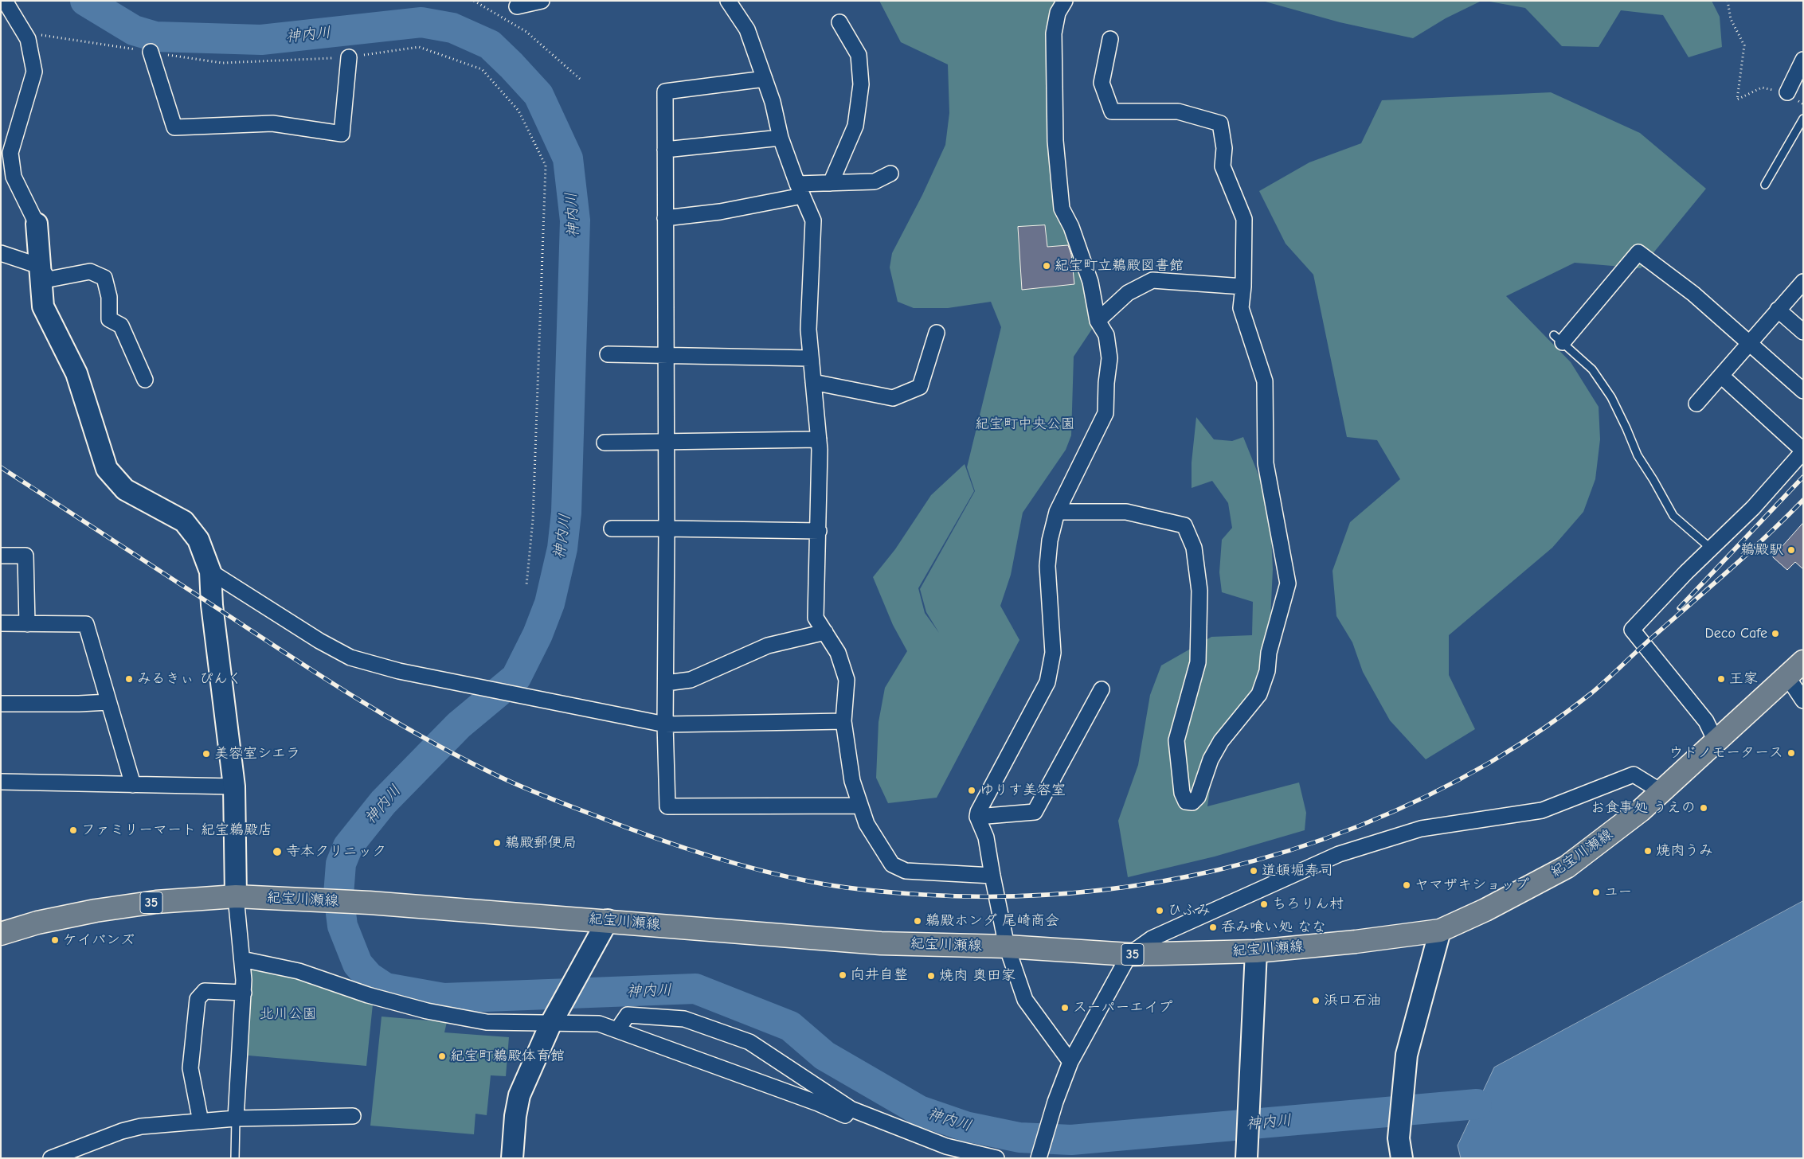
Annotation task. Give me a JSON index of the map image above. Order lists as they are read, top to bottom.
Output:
{
  "streets": {
    "main road": ["紀宝川瀬線", "35"]
  },
  "water": ["神内川"],
  "parks": ["紀宝町中央公園", "北川公園"],
  "places": [
    "紀宝町立鵜殿図書館",
    "鵜殿駅",
    "Deco Cafe",
    "みるきぃ ぴんく",
    "王家",
    "ウドノモータース",
    "美容室シエラ",
    "ゆりす美容室",
    "お食事処 うえの",
    "ファミリーマート 紀宝鵜殿店",
    "鵜殿郵便局",
    "焼肉うみ",
    "寺本クリニック",
    "道頓堀寿司",
    "ヤマザキショップ",
    "ユー",
    "ちろりん村",
    "ひふみ",
    "鵜殿ホンダ 尾崎商会",
    "呑み喰い処 なな",
    "ケイバンズ",
    "向井自整",
    "焼肉 奥田家",
    "浜口石油",
    "スーパーエイプ",
    "紀宝町鵜殿体育館"
  ]
}
